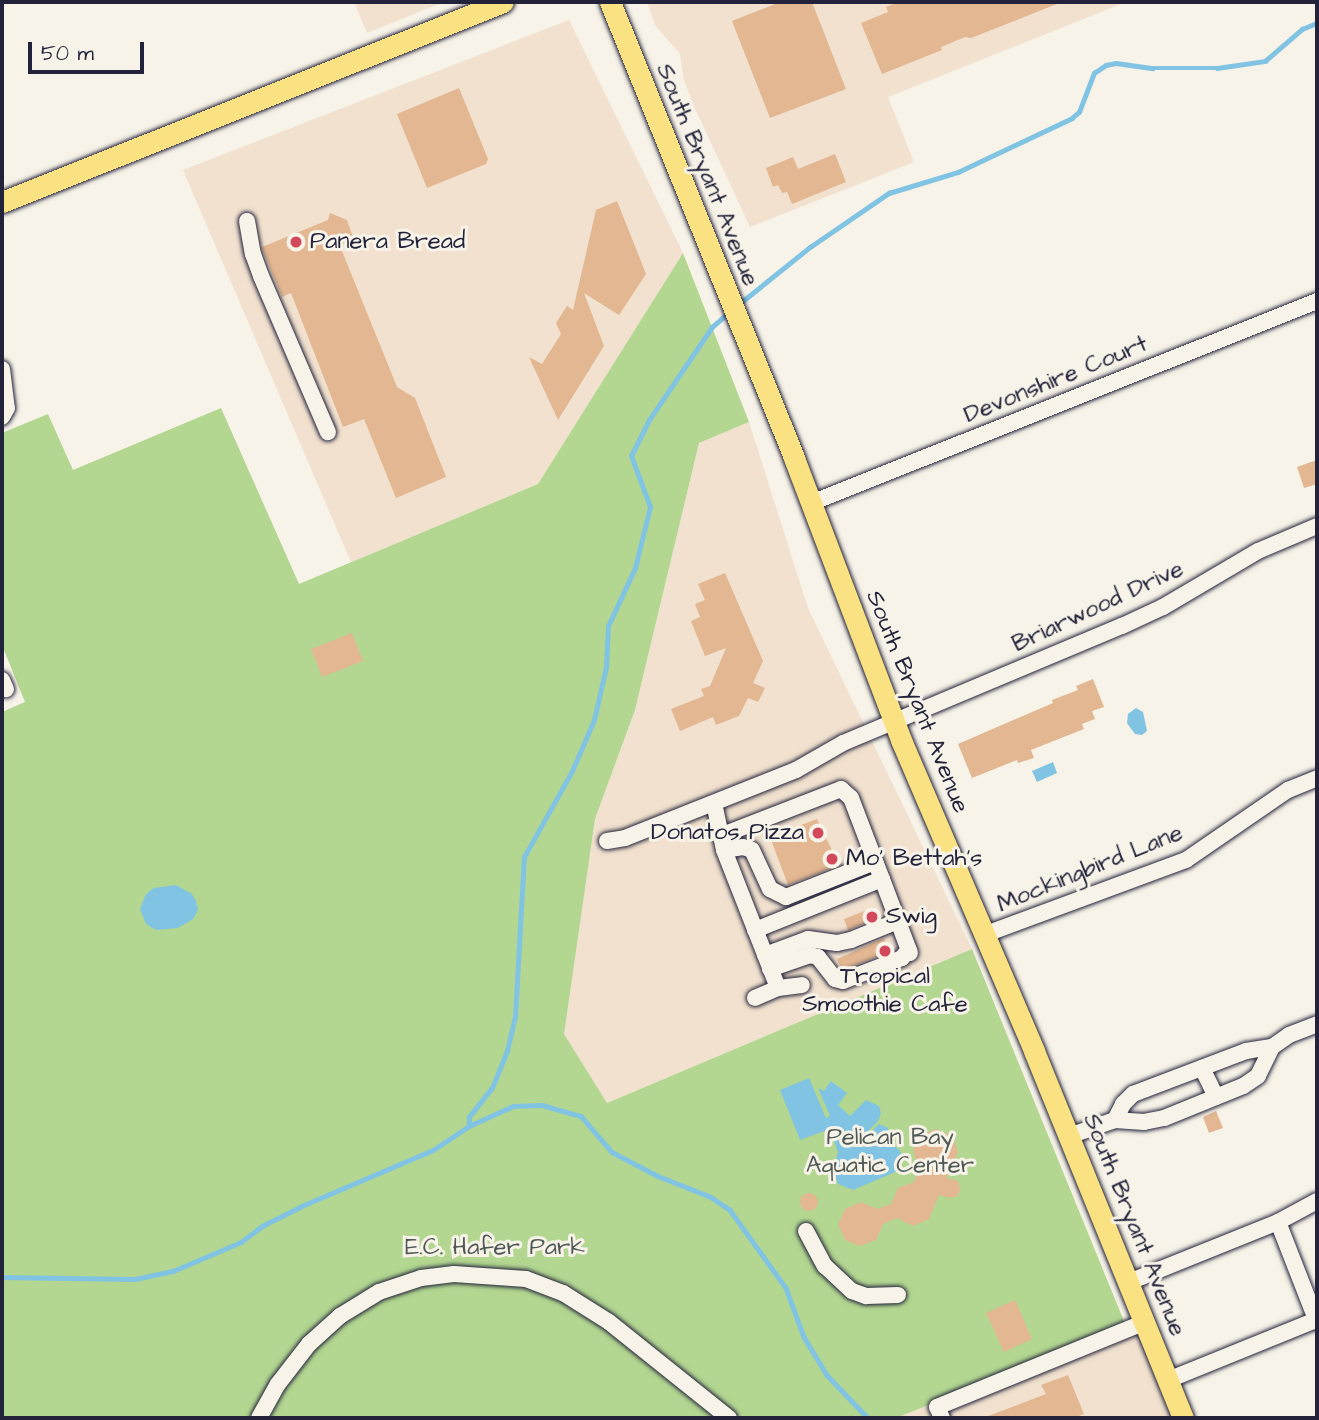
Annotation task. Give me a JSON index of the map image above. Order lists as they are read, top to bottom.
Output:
{
  "streets": {
    "main road": ["South Bryant Avenue"],
    "street": ["Devonshire Court", "Briarwood Drive", "Mockingbird Lane"]
  },
  "crossings": [
    ["South Bryant Avenue", "Devonshire Court"],
    ["South Bryant Avenue", "Briarwood Drive"],
    ["South Bryant Avenue", "Mockingbird Lane"]
  ],
  "parks": ["Pelican Bay Aquatic Center", "E.C. Hafer Park"],
  "places": [
    "Panera Bread",
    "Donatos Pizza",
    "Mo' Bettah's",
    "Swig",
    "Tropical Smoothie Cafe"
  ],
  "scale_bar": "50 m"
}
